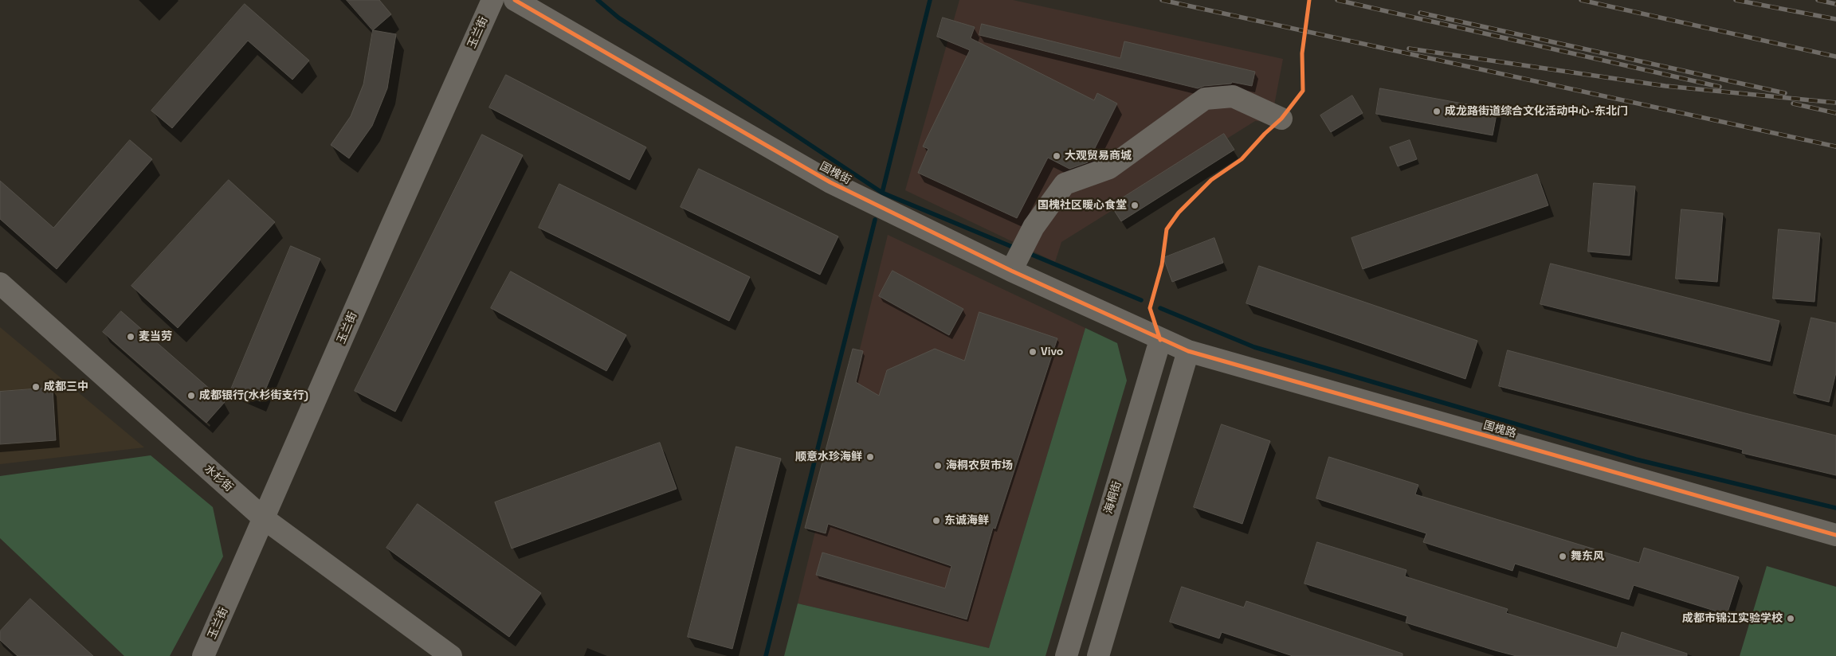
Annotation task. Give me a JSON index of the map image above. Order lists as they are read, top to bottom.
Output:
{
  "streets": {
    "street": [
      "玉兰街",
      "国槐街",
      "国槐路",
      "水杉街",
      "海桐街"
    ]
  },
  "crossings": [
    ["玉兰街", "水杉街"],
    ["国槐街", "国槐路"],
    ["国槐街", "海桐街"],
    ["国槐路", "海桐街"]
  ],
  "places": [
    "成龙路街道综合文化活动中心-东北门",
    "大观贸易商城",
    "国槐社区暖心食堂",
    "麦当劳",
    "Vivo",
    "成都三中",
    "成都银行(水杉街支行)",
    "顺意水珍海鲜",
    "海桐农贸市场",
    "东诚海鲜",
    "舞东风",
    "成都市锦江实验学校"
  ]
}
